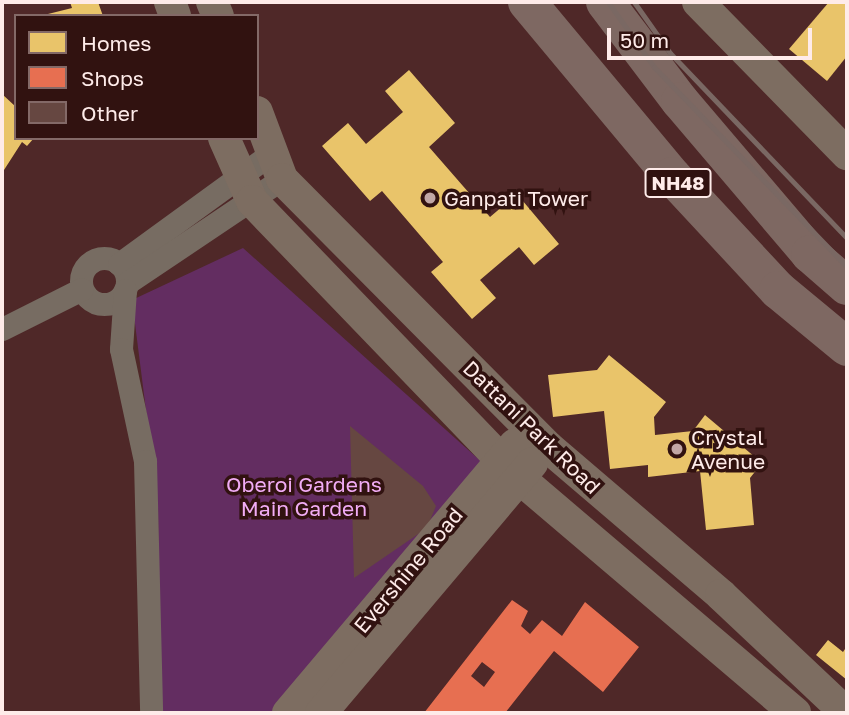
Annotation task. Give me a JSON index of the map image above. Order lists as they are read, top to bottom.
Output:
{
  "streets": {
    "highway": ["NH48"],
    "street": ["Dattani Park Road", "Evershine Road"]
  },
  "crossings": [
    ["Dattani Park Road", "Evershine Road"]
  ],
  "parks": ["Oberoi Gardens Main Garden"],
  "places": ["Ganpati Tower", "Crystal Avenue"],
  "legend": ["Homes", "Shops", "Other"],
  "scale_bar": "50 m"
}
